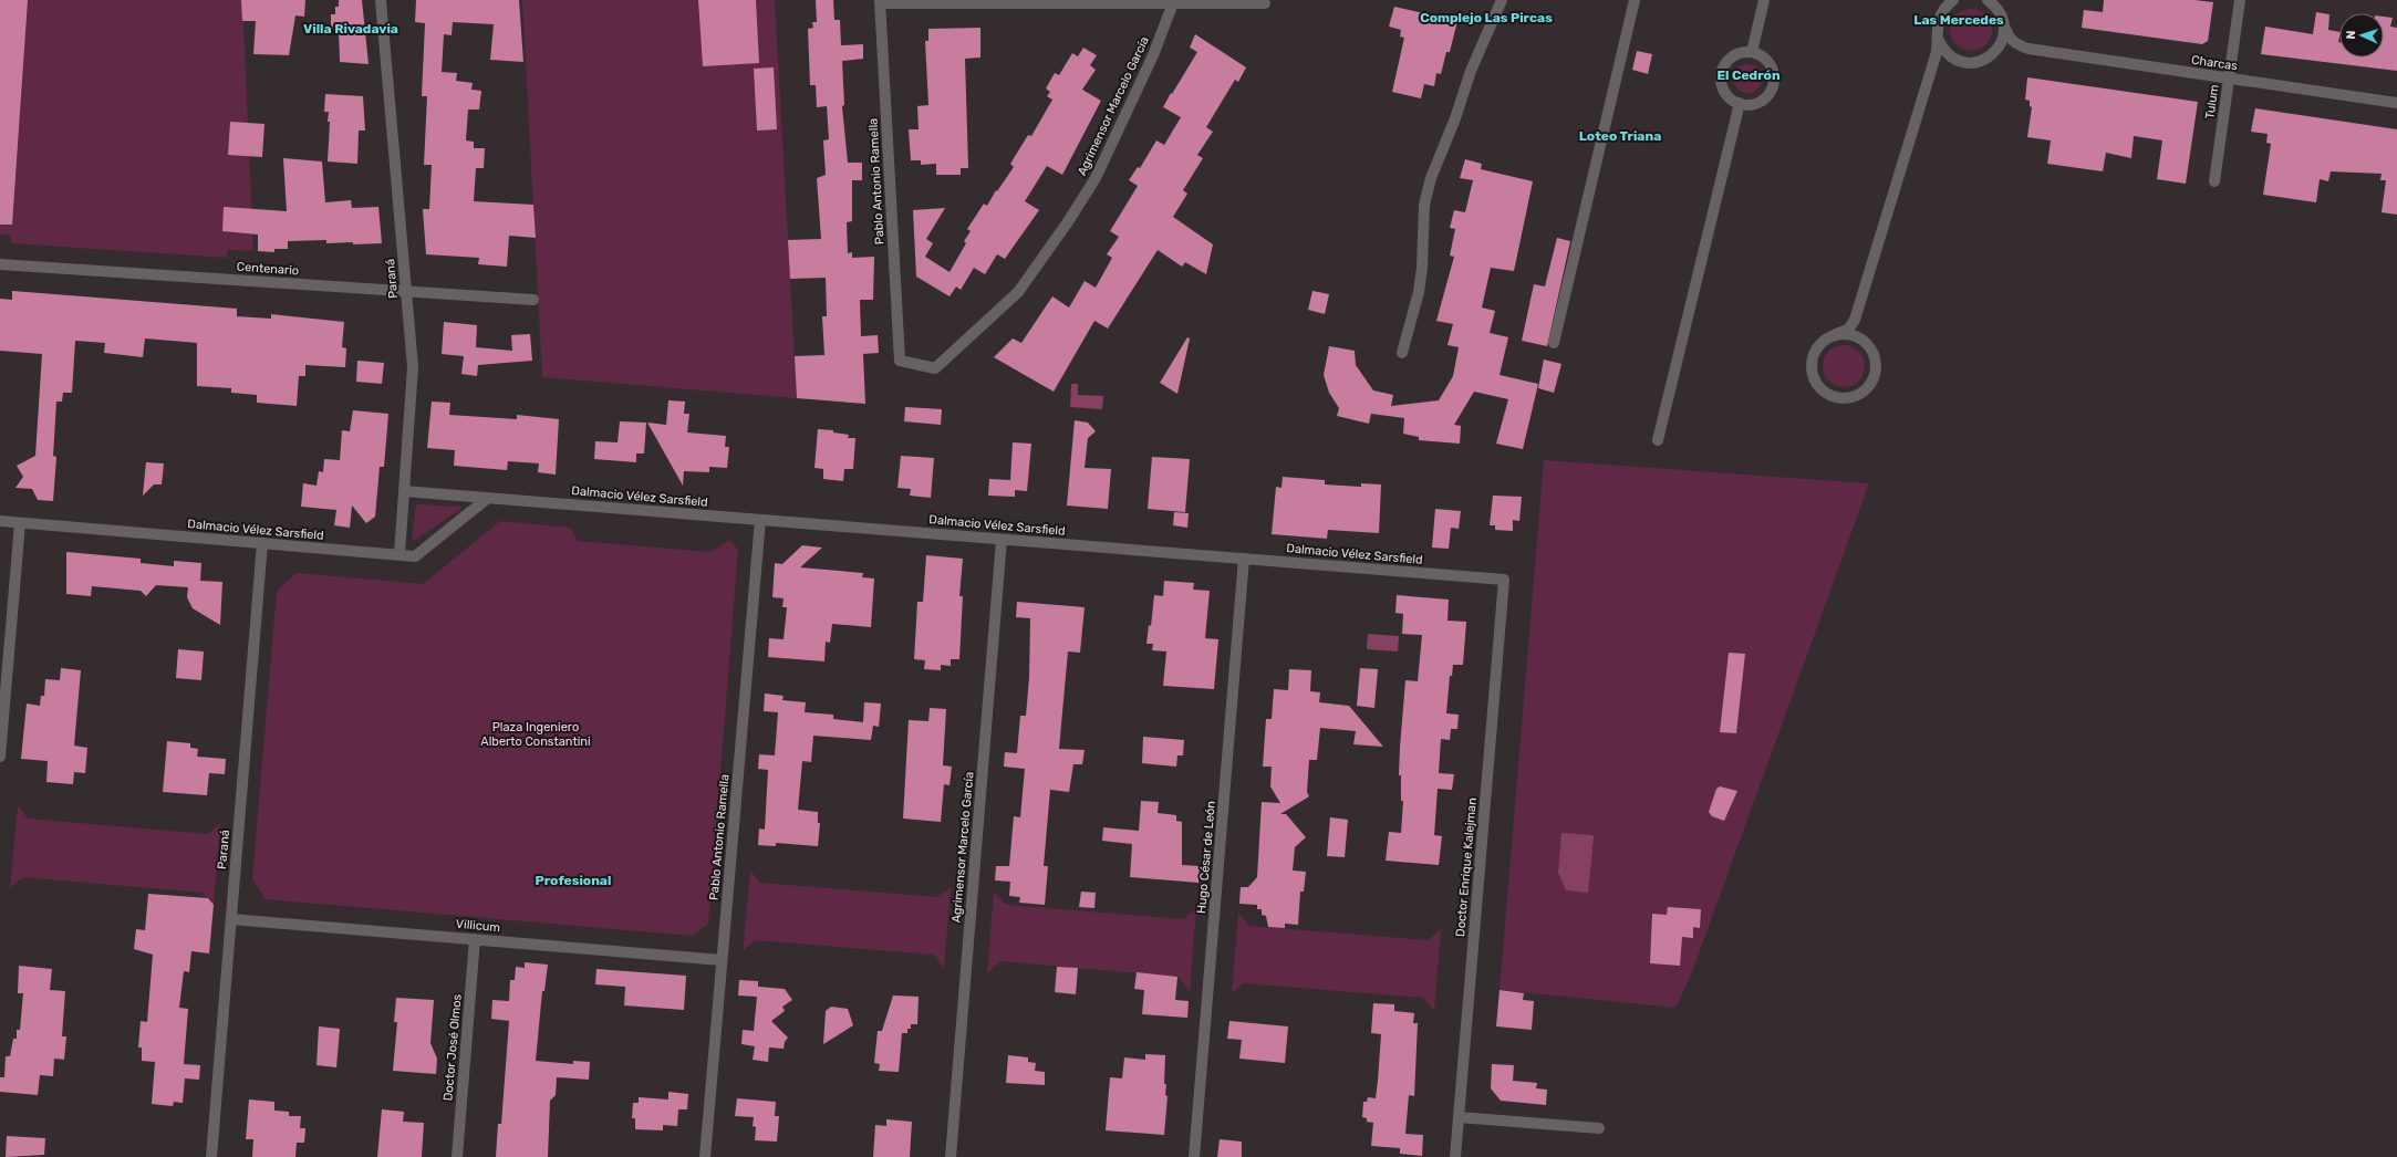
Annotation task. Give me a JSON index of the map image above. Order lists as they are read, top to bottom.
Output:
{
  "streets": {
    "street": [
      "Charcas",
      "Tulum",
      "Agrimensor Marcelo García",
      "Pablo Antonio Ramella",
      "Centenario",
      "Paraná",
      "Dalmacio Vélez Sarsfield",
      "Hugo César de León",
      "Doctor Enrique Kalejman",
      "Villicum",
      "Doctor José Olmos"
    ]
  },
  "crossings": [
    ["Charcas", "Tulum"],
    ["Agrimensor Marcelo García", "Pablo Antonio Ramella"],
    ["Agrimensor Marcelo García", "Dalmacio Vélez Sarsfield"],
    ["Pablo Antonio Ramella", "Dalmacio Vélez Sarsfield"],
    ["Pablo Antonio Ramella", "Villicum"],
    ["Centenario", "Paraná"],
    ["Paraná", "Dalmacio Vélez Sarsfield"],
    ["Paraná", "Villicum"],
    ["Dalmacio Vélez Sarsfield", "Hugo César de León"],
    ["Dalmacio Vélez Sarsfield", "Doctor Enrique Kalejman"],
    ["Villicum", "Doctor José Olmos"]
  ],
  "districts": [
    "Complejo Las Pircas",
    "Las Mercedes",
    "Villa Rivadavia",
    "El Cedrón",
    "Loteo Triana",
    "Profesional"
  ],
  "parks": ["Plaza Ingeniero Alberto Constantini"],
  "north": "left"
}
